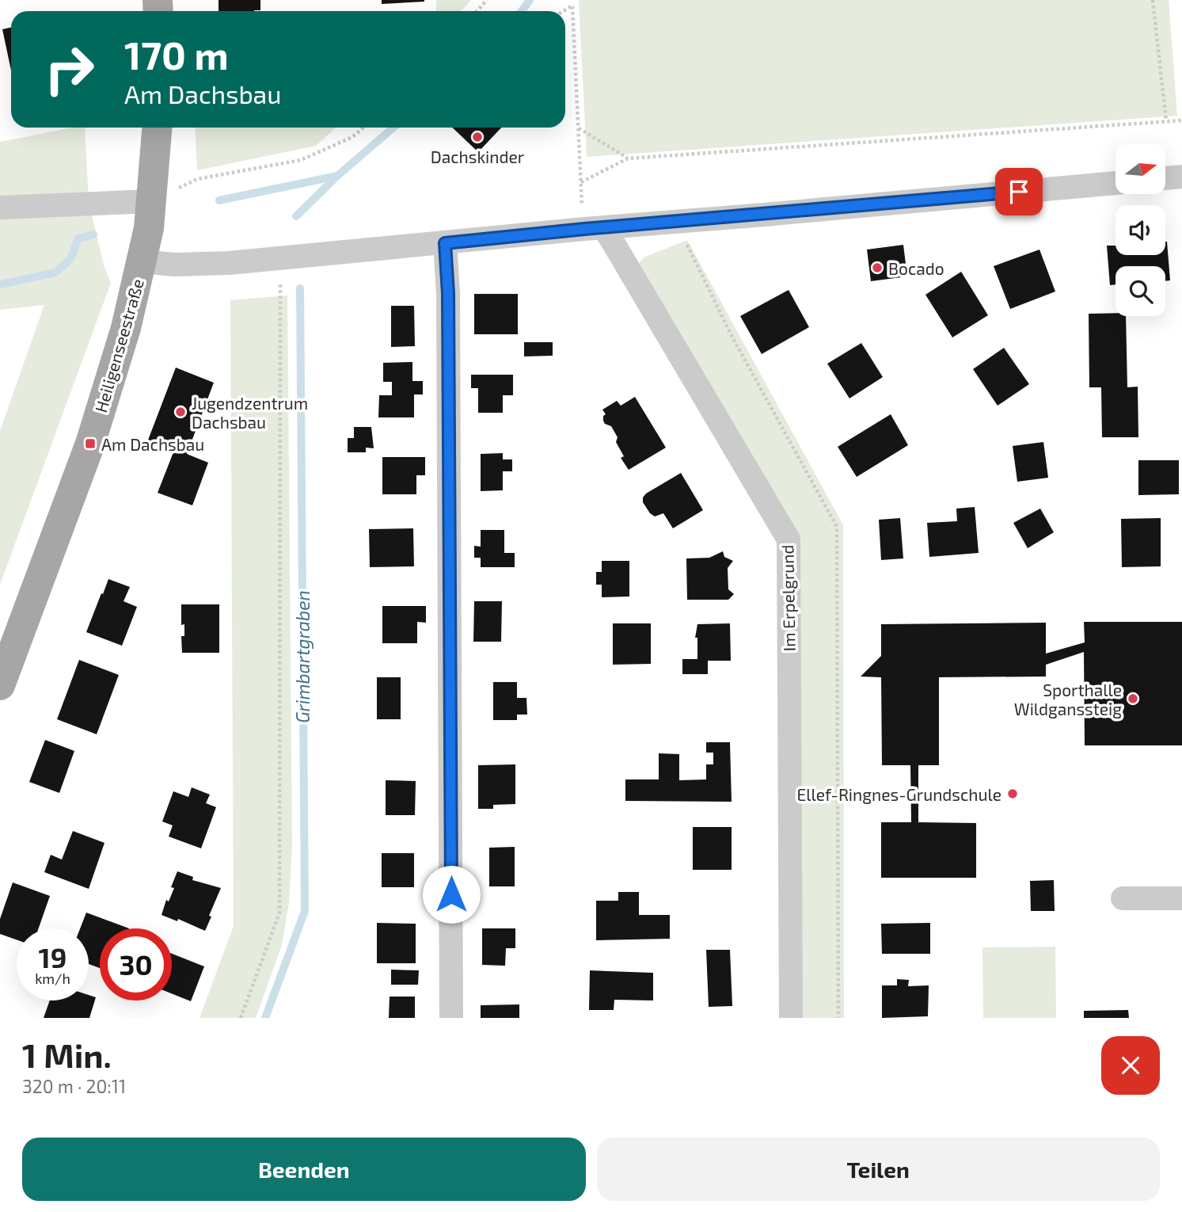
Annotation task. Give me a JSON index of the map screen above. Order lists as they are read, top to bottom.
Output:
{
  "streets": {
    "main road": ["Heiligenseestraße"],
    "street": ["Im Erpelgrund"]
  },
  "water": ["Grimbartgraben"],
  "places": {
    "other": [
      "Dachskinder",
      "Bocado",
      "Jugendzentrum Dachsbau",
      "Sporthalle Wildganssteig",
      "Ellef-Ringnes-Grundschule"
    ],
    "transit": ["Am Dachsbau"]
  },
  "north": "right",
  "page": {
    "turn": ["170 m", "Am Dachsbau"],
    "speed": "19 km/h",
    "limit": "30",
    "heading": ["1 Min.", "320 m · 20:11"],
    "buttons": ["Beenden", "Teilen"]
  }
}
